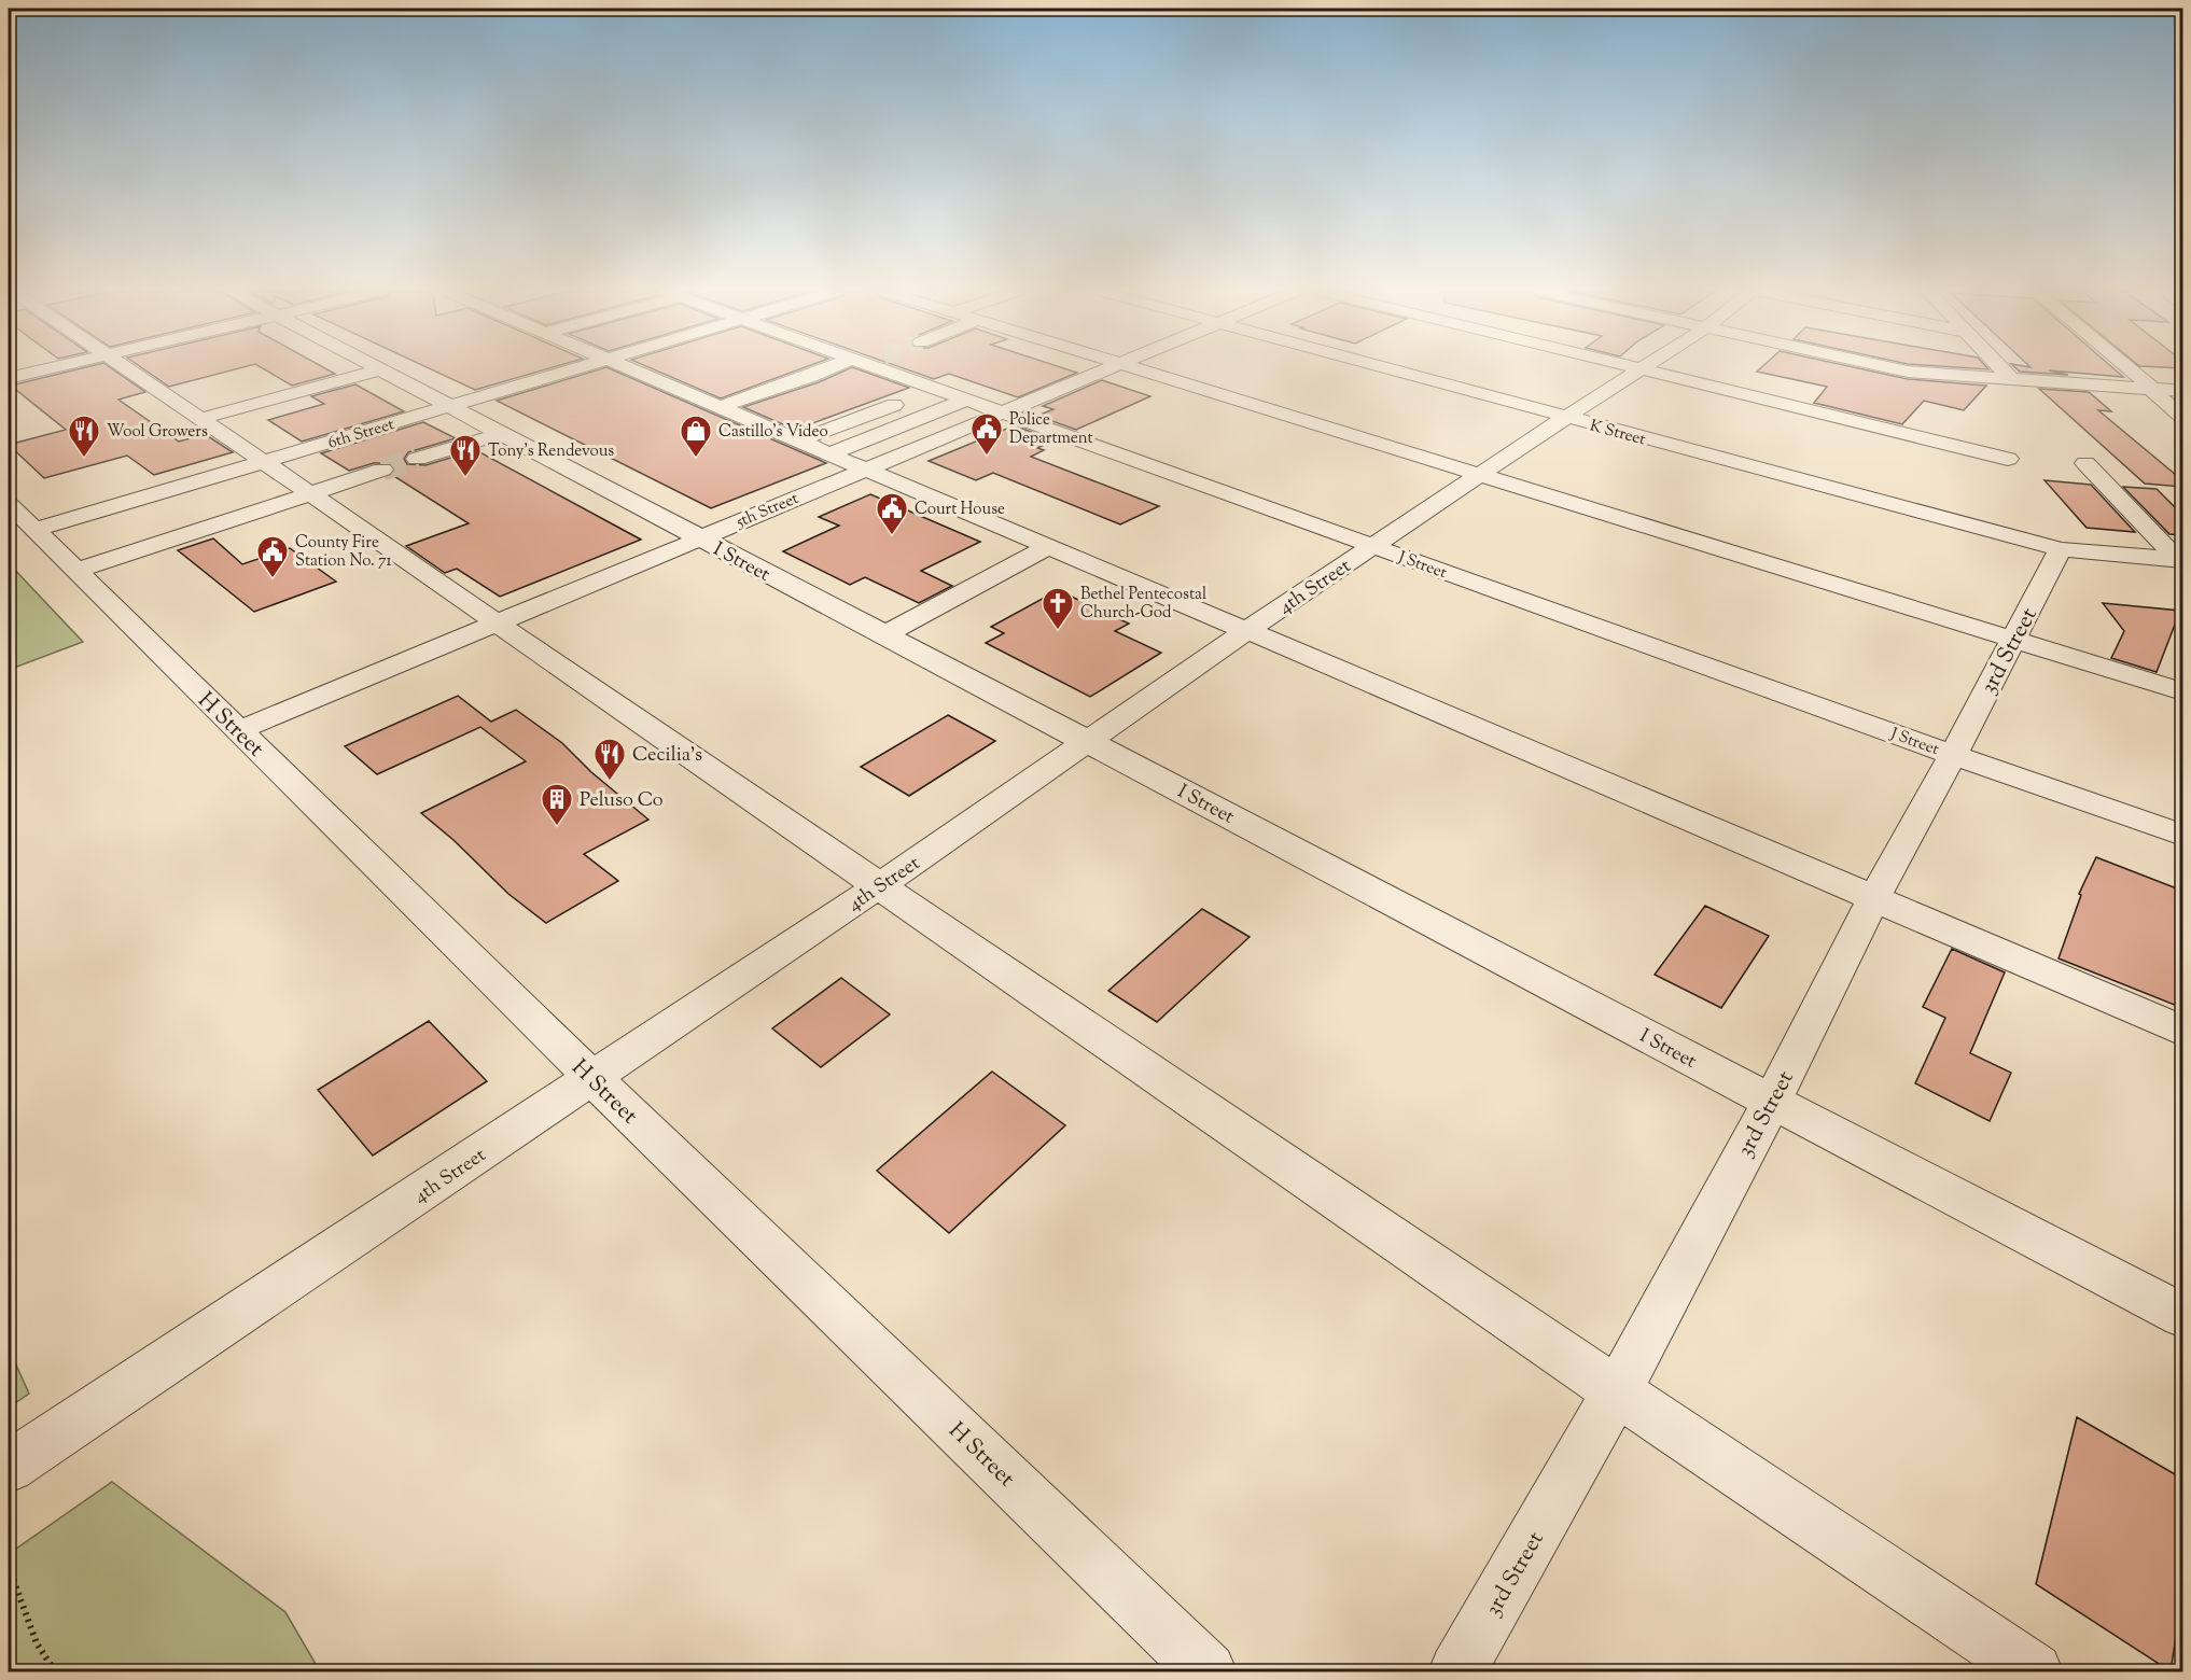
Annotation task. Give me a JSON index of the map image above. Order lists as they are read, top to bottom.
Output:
{
  "streets": {
    "street": [
      "K Street",
      "6th Street",
      "5th Street",
      "I Street",
      "J Street",
      "4th Street",
      "3rd Street",
      "H Street"
    ]
  },
  "crossings": [
    ["K Street", "4th Street"],
    ["K Street", "3rd Street"],
    ["6th Street", "I Street"],
    ["6th Street", "H Street"],
    ["5th Street", "I Street"],
    ["5th Street", "J Street"],
    ["5th Street", "H Street"],
    ["I Street", "4th Street"],
    ["I Street", "3rd Street"],
    ["J Street", "4th Street"],
    ["J Street", "3rd Street"],
    ["4th Street", "H Street"]
  ],
  "places": {
    "public building": ["Police Department", "Court House", "County Fire Station No. 71"],
    "restaurant": ["Wool Growers", "Tony's Rendevous", "Cecilia's"],
    "shop": ["Castillo's Video"],
    "church": ["Bethel Pentecostal Church-God"],
    "building": ["Peluso Co"]
  }
}
